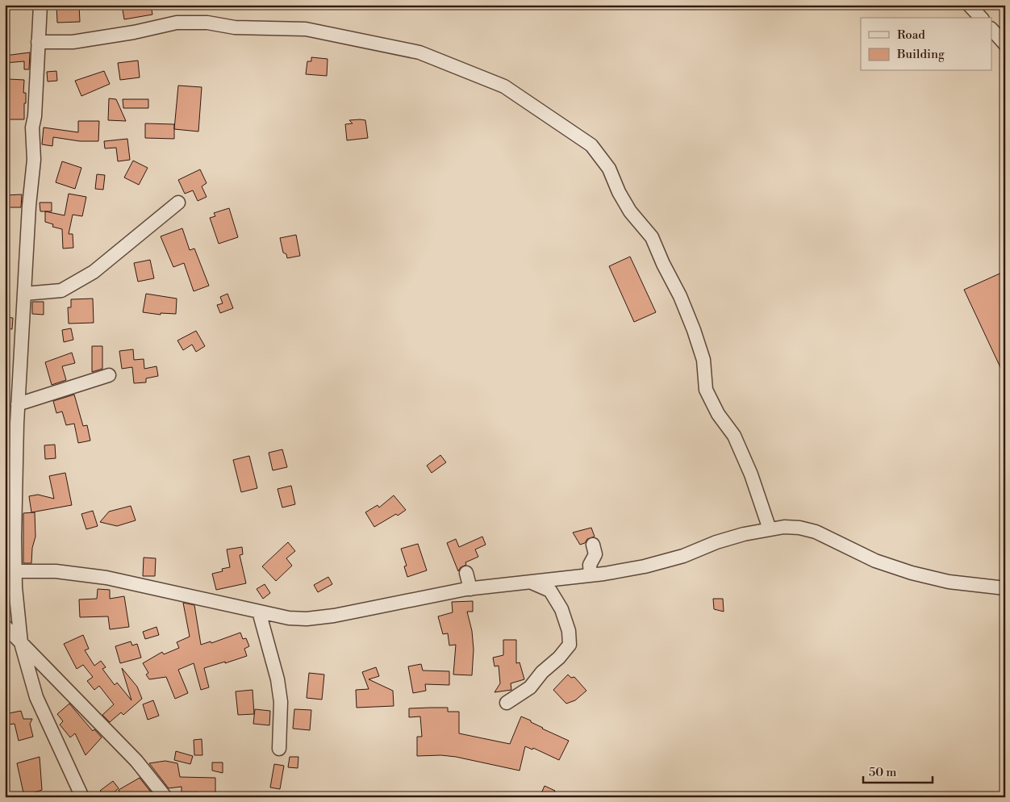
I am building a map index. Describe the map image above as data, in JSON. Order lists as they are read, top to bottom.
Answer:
{
  "legend": ["Road", "Building"],
  "scale_bar": "50 m"
}
